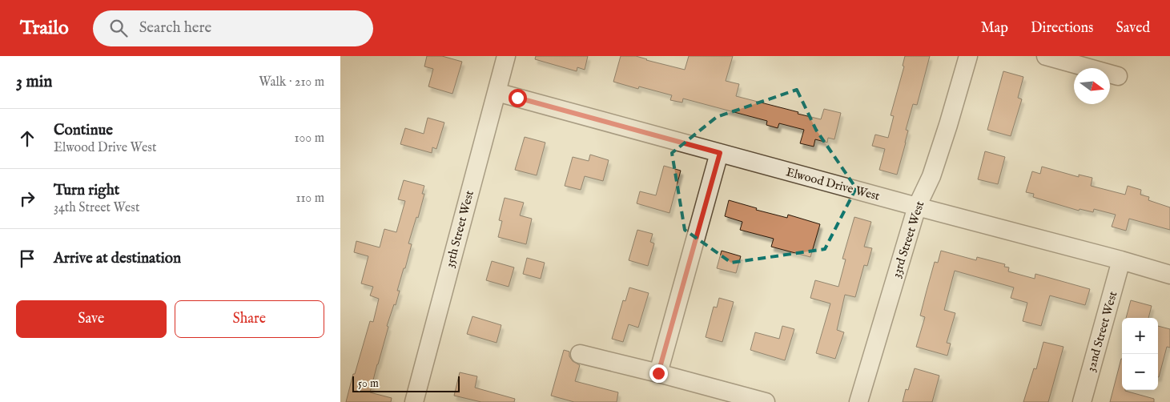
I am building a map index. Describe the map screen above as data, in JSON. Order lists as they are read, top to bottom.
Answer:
{
  "streets": {
    "street": [
      "Elwood Drive West",
      "35th Street West",
      "33rd Street West",
      "32nd Street West"
    ]
  },
  "crossings": [
    ["Elwood Drive West", "35th Street West"],
    ["Elwood Drive West", "33rd Street West"],
    ["Elwood Drive West", "32nd Street West"]
  ],
  "scale_bar": "50 m",
  "north": "right",
  "page": {
    "header": "Trailo",
    "search": "Search here",
    "nav": ["Map", "Directions", "Saved"],
    "heading": ["3 min", "Walk · 210 m"],
    "list": [
      ["Continue", "Elwood Drive West", "100 m"],
      ["Turn right", "34th Street West", "110 m"],
      "Arrive at destination"
    ],
    "buttons": ["Save", "Share"],
    "map_buttons": ["+", "−"],
    "scale": "50 m"
  }
}
